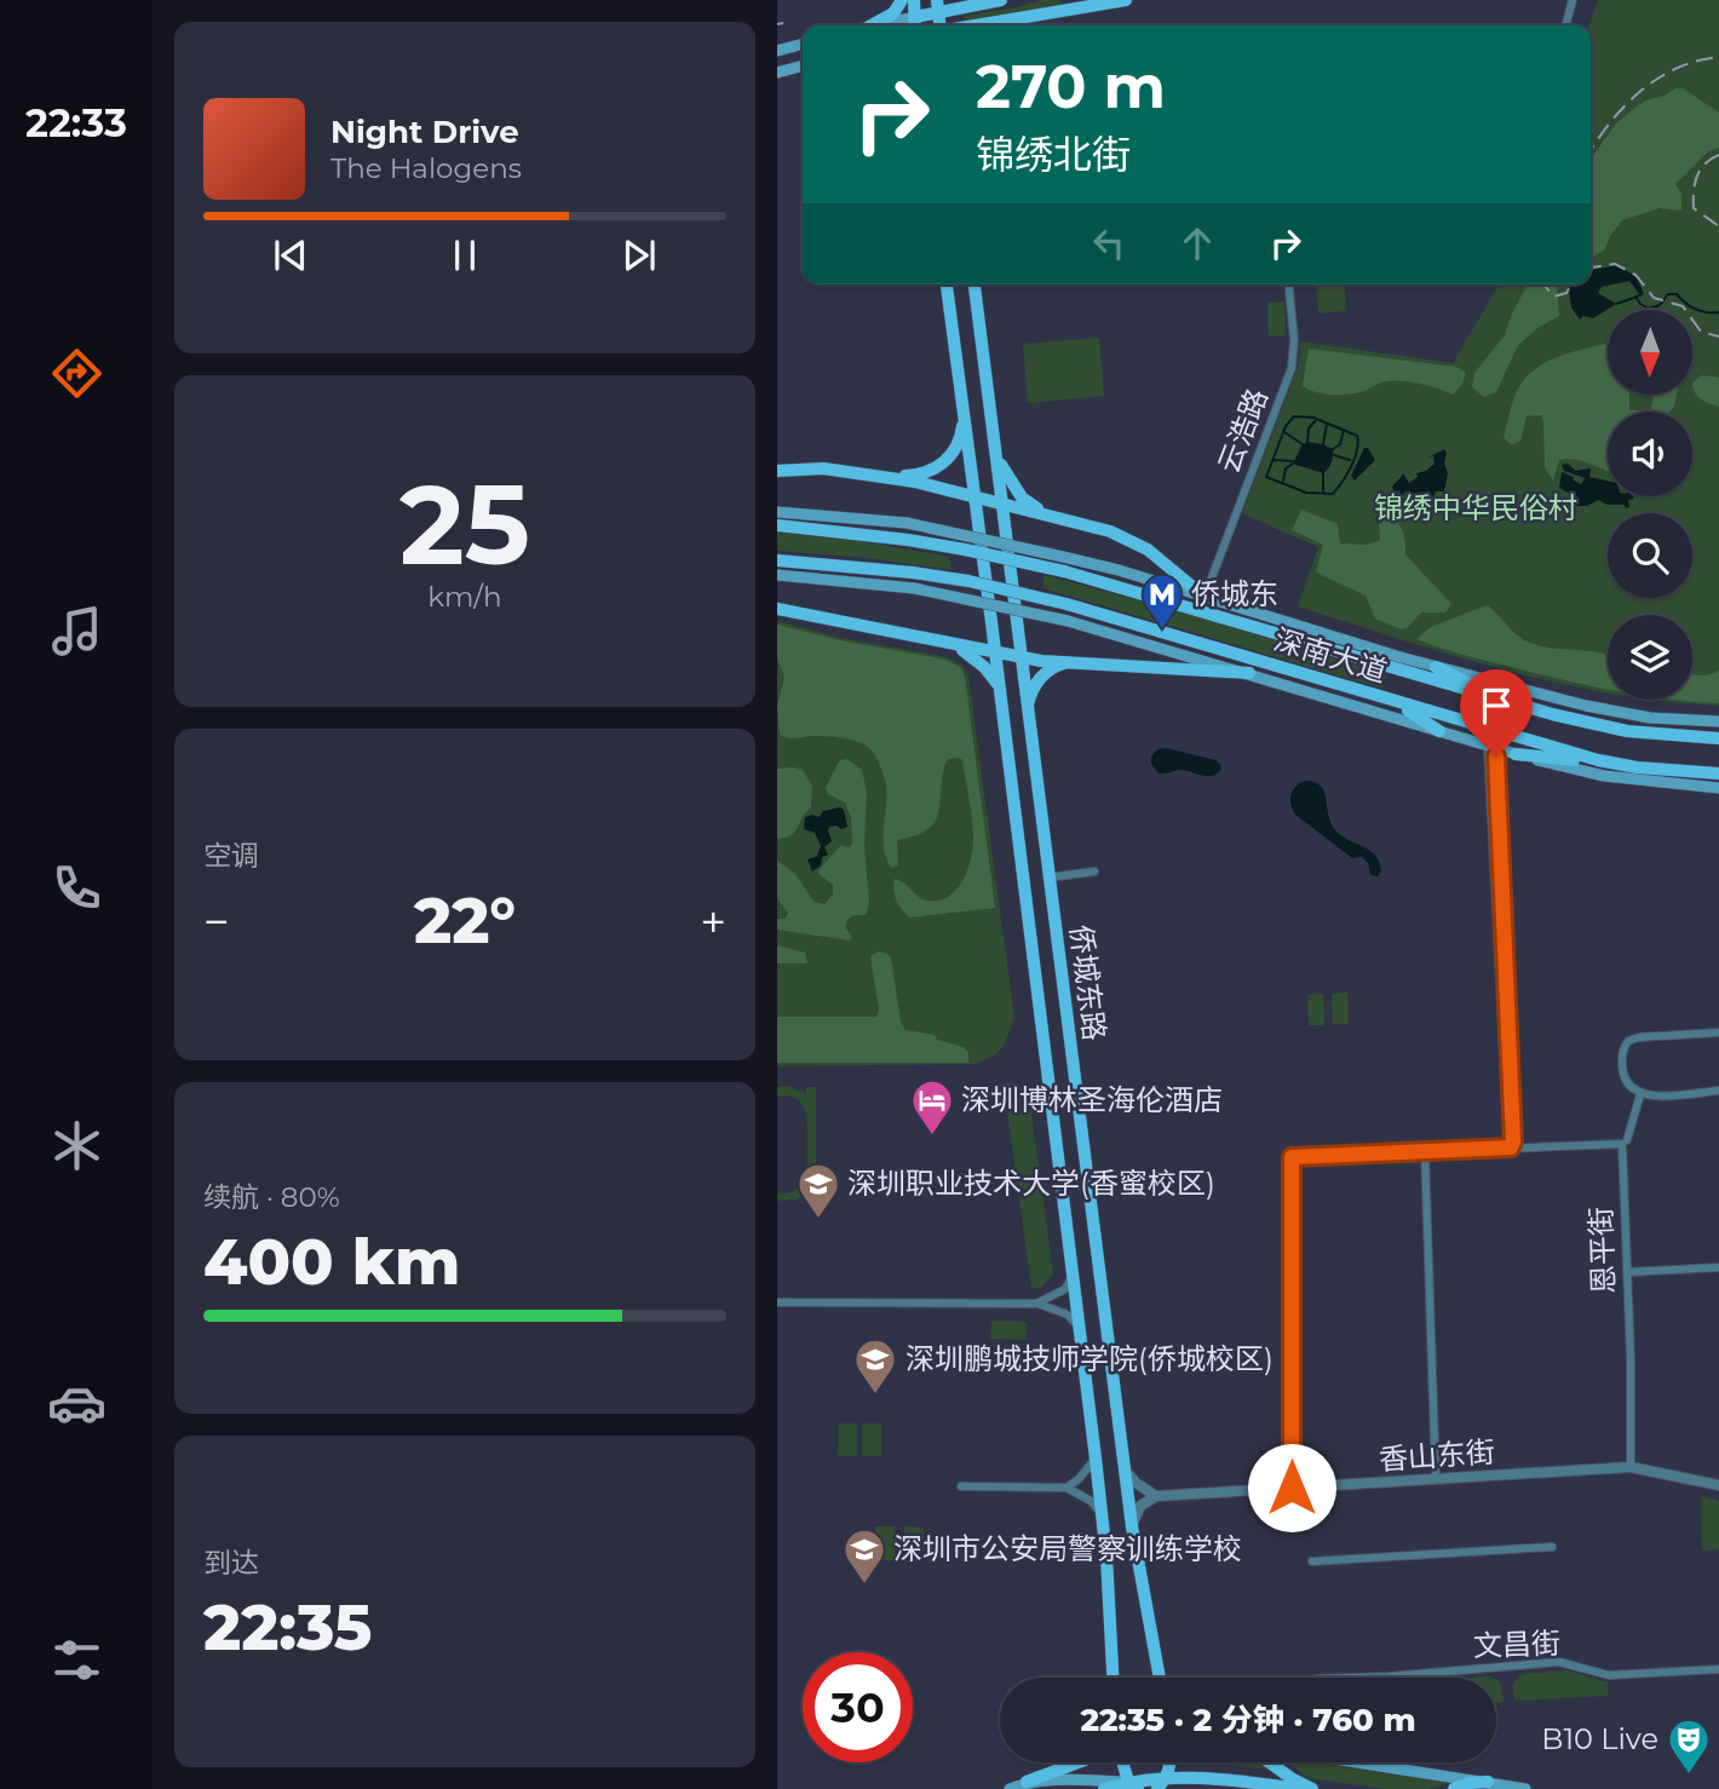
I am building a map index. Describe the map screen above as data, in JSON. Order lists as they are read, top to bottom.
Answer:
{
  "streets": {
    "main road": ["深南大道", "侨城东路"],
    "street": [
      "云浩路",
      "恩平街",
      "香山东街",
      "文昌街"
    ]
  },
  "crossings": [
    ["恩平街", "香山东街"]
  ],
  "parks": ["锦绣中华民俗村"],
  "places": {
    "metro station": ["侨城东"],
    "hotel": ["深圳博林圣海伦酒店"],
    "school or university": ["深圳职业技术大学(香蜜校区)", "深圳鹏城技师学院(侨城校区)", "深圳市公安局警察训练学校"],
    "theatre": ["B10 Live"]
  },
  "north": "bottom",
  "page": {
    "tabs": "22:33",
    "turn": ["270 m", "锦绣北街"],
    "song": ["Night Drive", "The Halogens"],
    "tile": [
      ["25", "km/h"],
      "空调",
      ["续航 · 80%", "400 km"],
      ["到达", "22:35"]
    ],
    "heat": ["−", "22°", "+"],
    "limit": "30",
    "trip": "22:35 · 2 分钟 · 760 m"
  }
}
